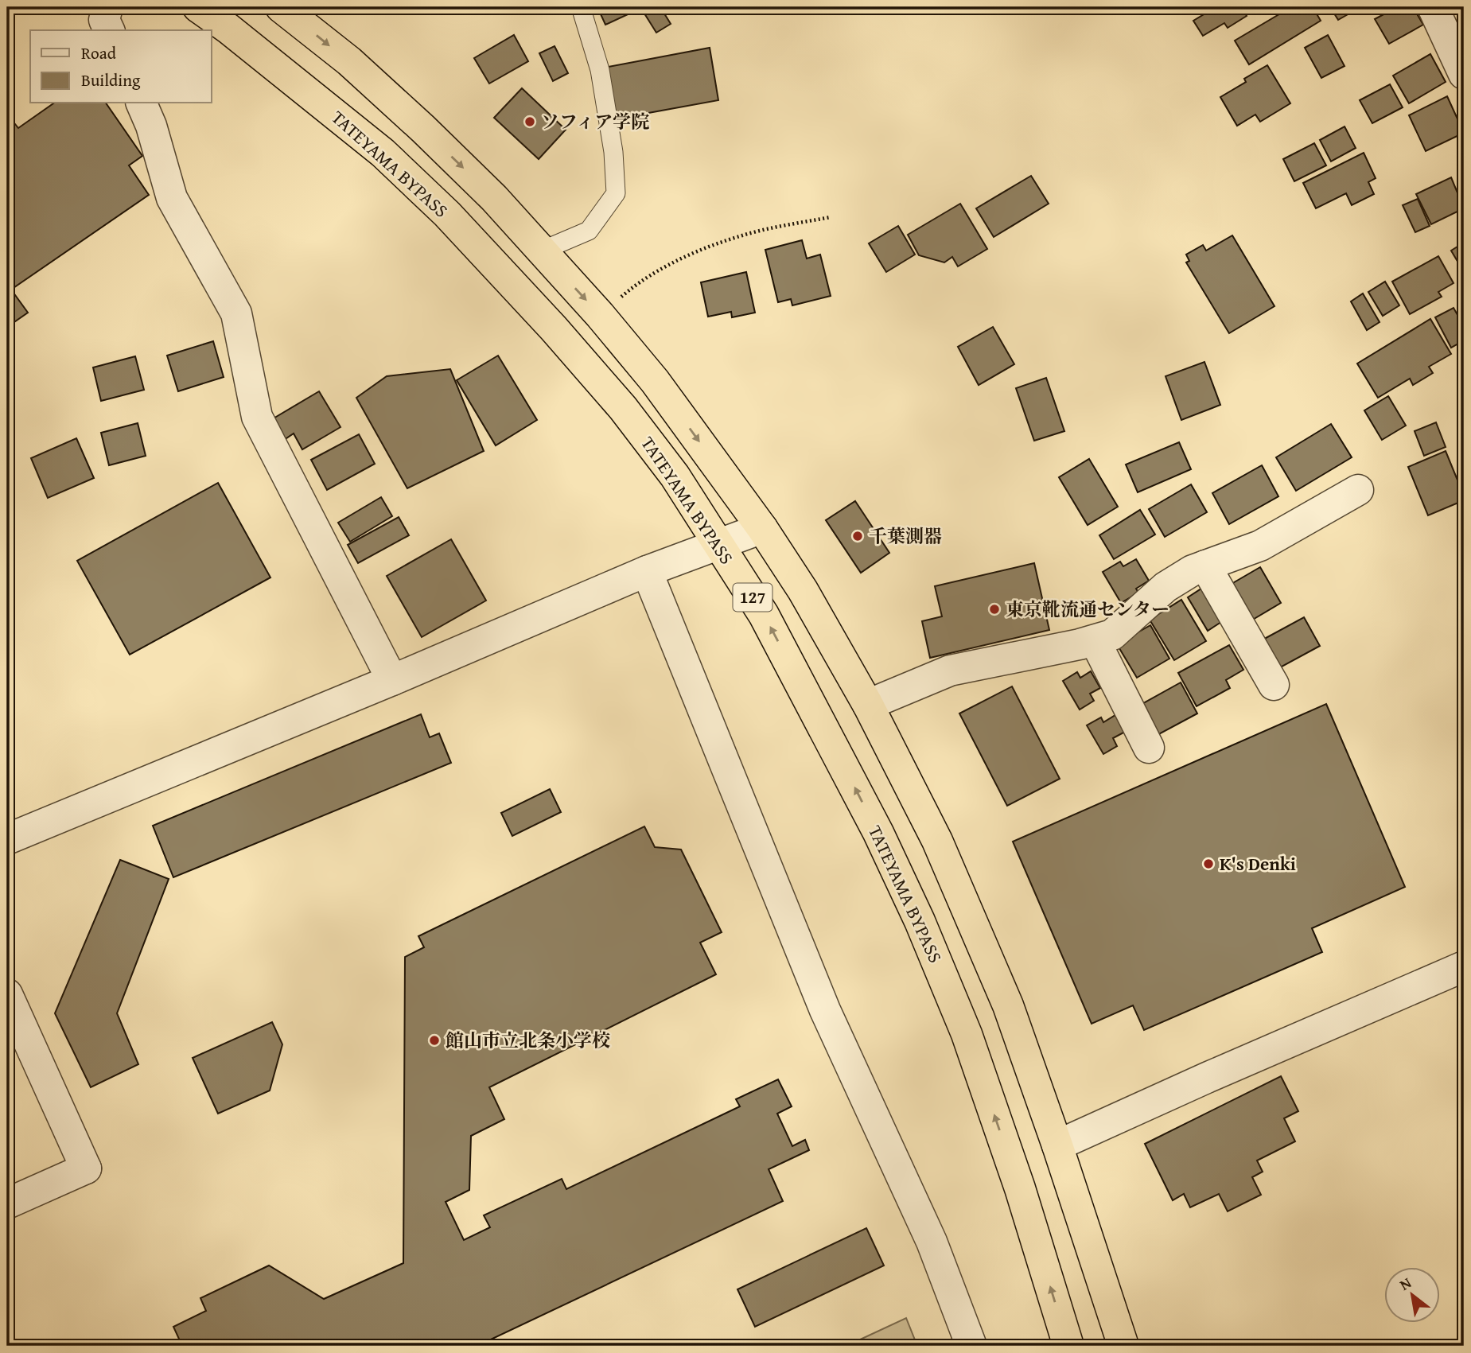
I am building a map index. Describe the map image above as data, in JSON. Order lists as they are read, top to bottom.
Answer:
{
  "streets": {
    "highway": ["TATEYAMA BYPASS", "127"]
  },
  "places": [
    "ソフィア学院",
    "千葉測器",
    "東京靴流通センター",
    "K's Denki",
    "館山市立北条小学校"
  ],
  "legend": ["Road", "Building"],
  "north": "top left"
}
